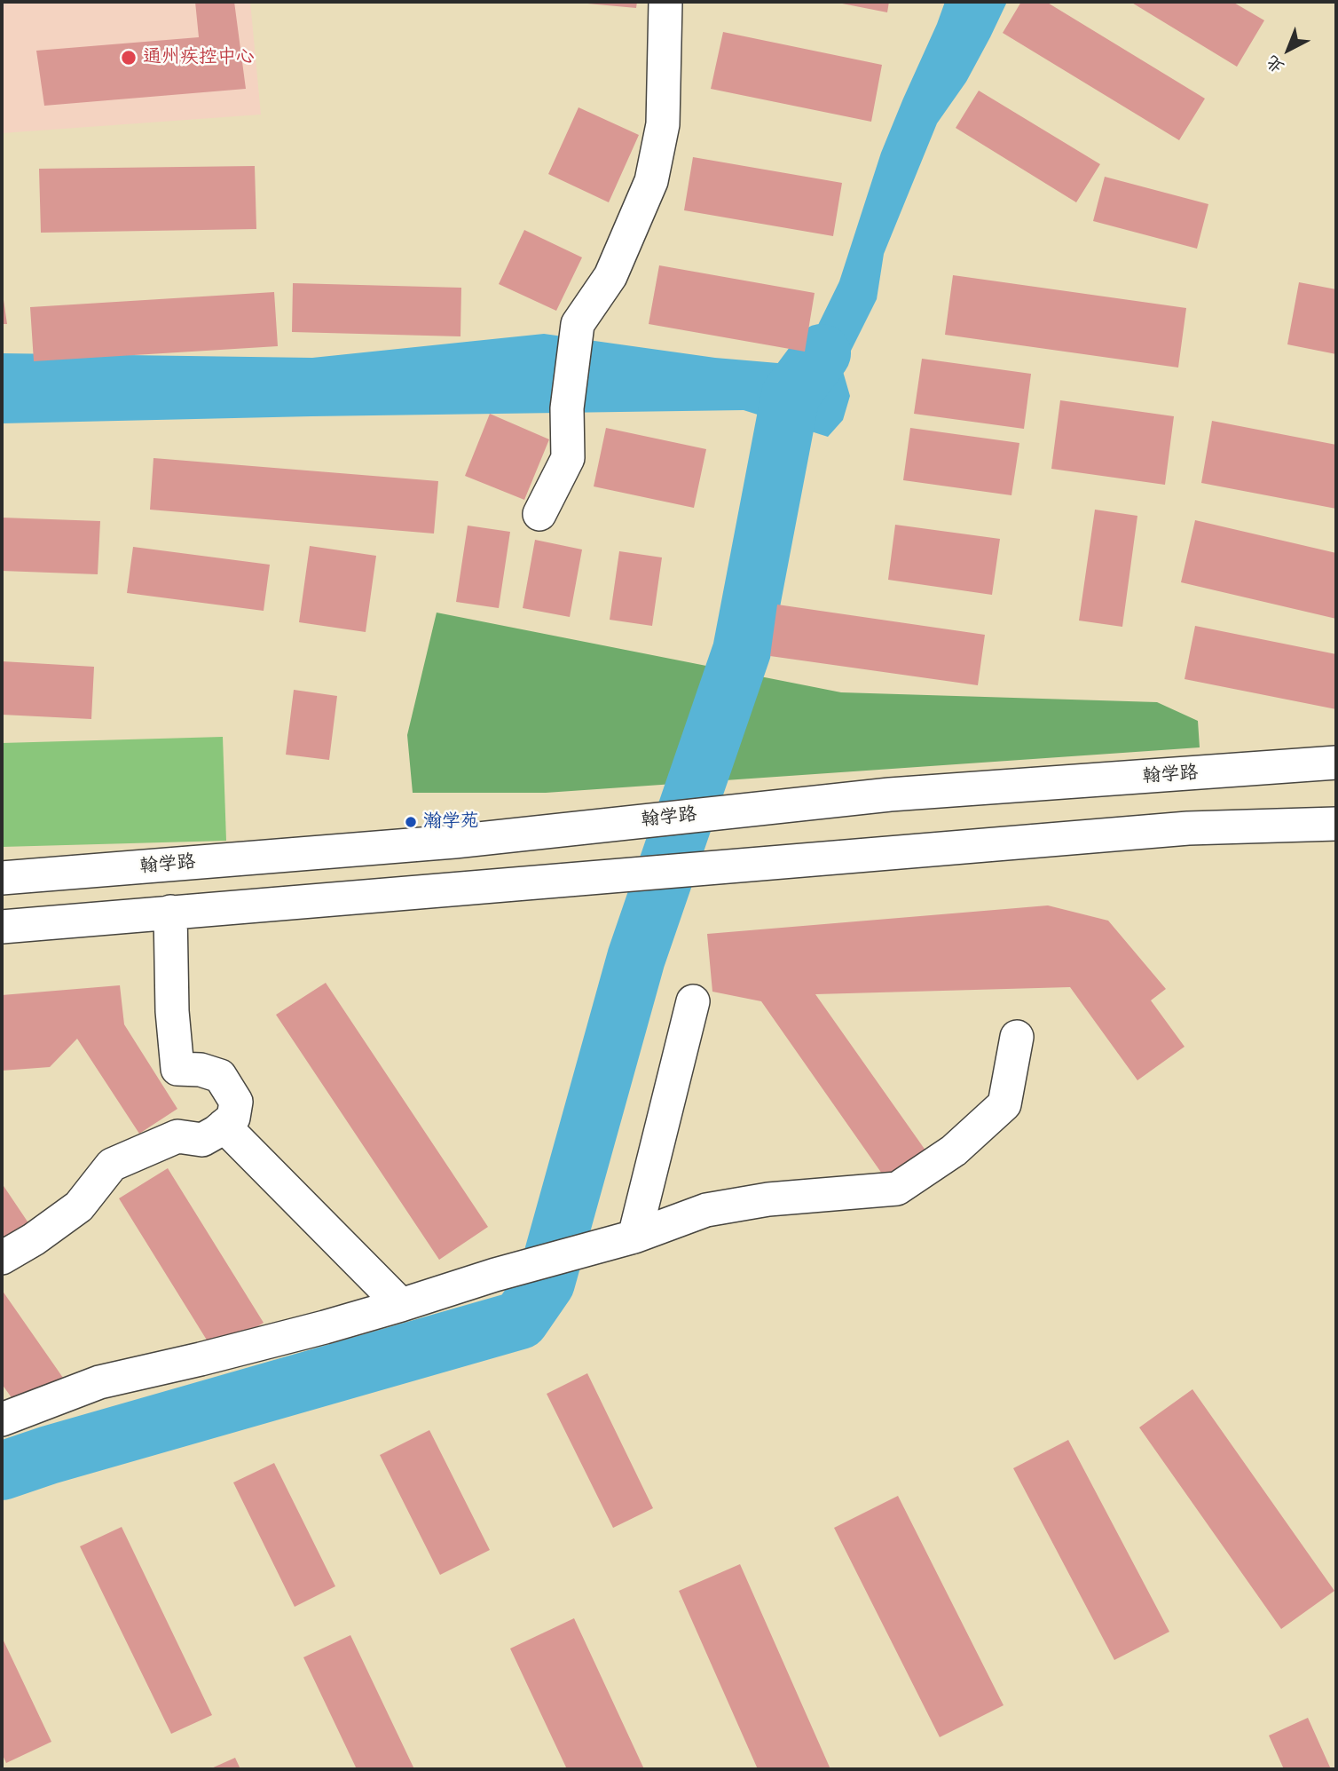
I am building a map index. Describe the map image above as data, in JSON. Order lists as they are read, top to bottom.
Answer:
{
  "streets": {
    "street": ["翰学路"]
  },
  "places": ["通州疾控中心", "瀚学苑"],
  "north": "bottom left"
}
